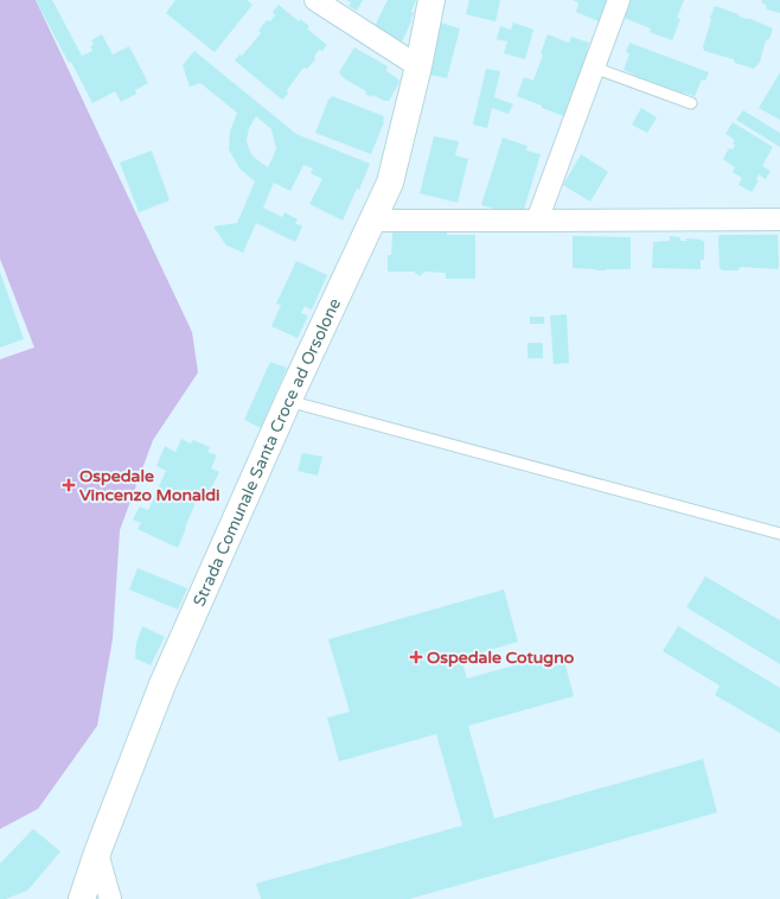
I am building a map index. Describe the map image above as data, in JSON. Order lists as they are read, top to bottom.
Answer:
{
  "streets": {
    "street": ["Strada Comunale Santa Croce ad Orsolone"]
  },
  "places": {
    "health": ["Ospedale Vincenzo Monaldi", "Ospedale Cotugno"]
  }
}
